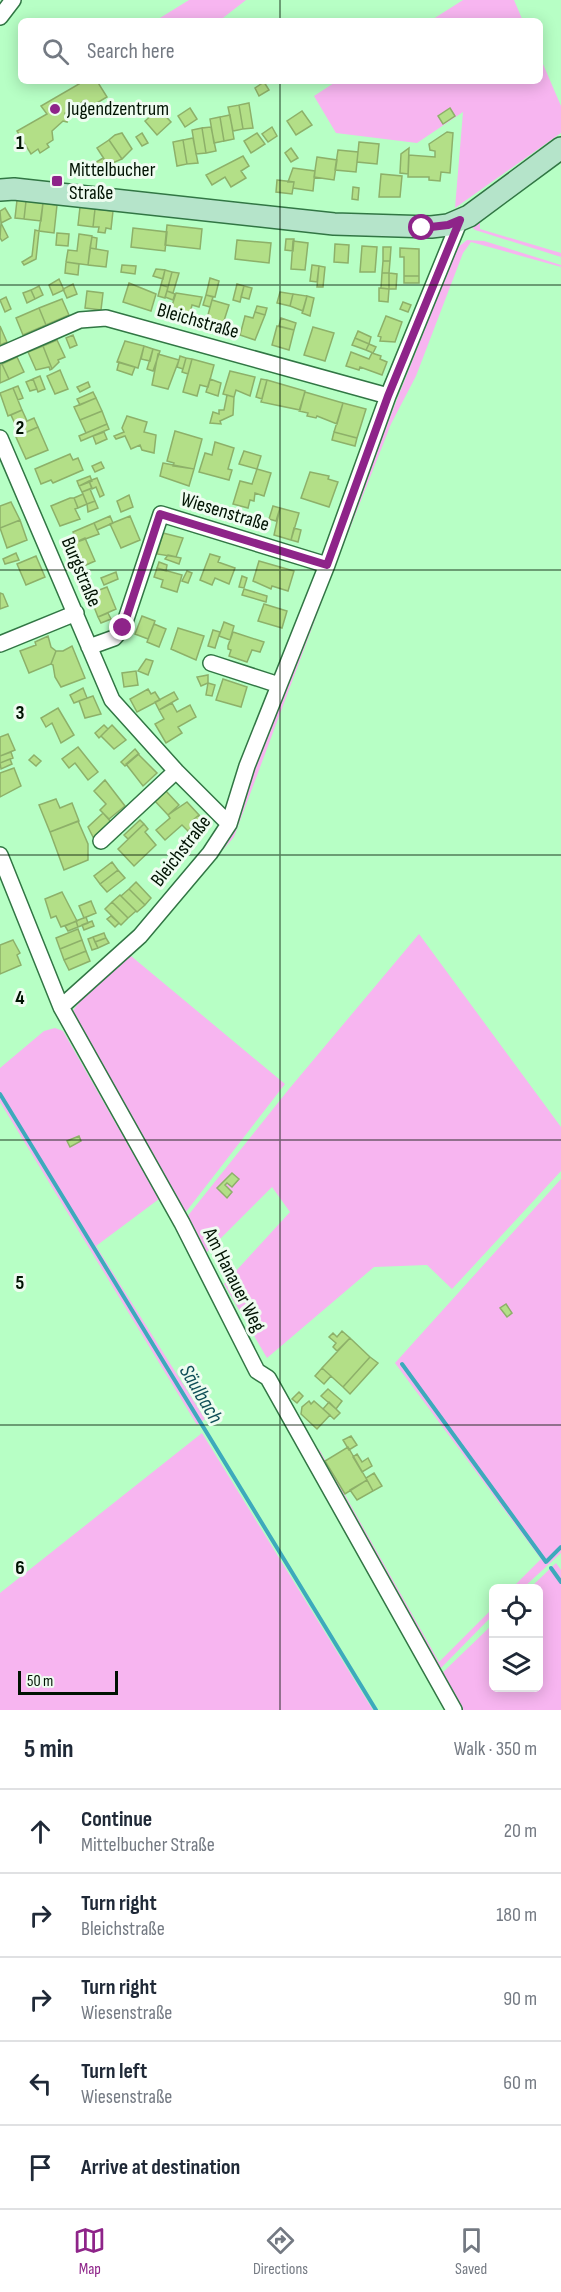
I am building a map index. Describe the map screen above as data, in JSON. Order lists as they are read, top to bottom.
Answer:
{
  "streets": {
    "street": [
      "Bleichstraße",
      "Wiesenstraße",
      "Burgstraße",
      "Am Hanauer Weg"
    ]
  },
  "crossings": [
    ["Bleichstraße", "Wiesenstraße"],
    ["Bleichstraße", "Burgstraße"],
    ["Bleichstraße", "Am Hanauer Weg"],
    ["Wiesenstraße", "Burgstraße"]
  ],
  "water": ["Säulbach"],
  "places": {
    "other": ["Jugendzentrum"],
    "transit": ["Mittelbucher Straße"]
  },
  "scale_bar": "50 m",
  "page": {
    "search": "Search here",
    "scale": "50 m",
    "heading": ["5 min", "Walk · 350 m"],
    "list": [
      ["Continue", "Mittelbucher Straße", "20 m"],
      ["Turn right", "Bleichstraße", "180 m"],
      ["Turn right", "Wiesenstraße", "90 m"],
      ["Turn left", "Wiesenstraße", "60 m"],
      "Arrive at destination"
    ],
    "nav": ["Map", "Directions", "Saved"]
  },
  "grid": {
    "rows": [
      "1",
      "2",
      "3",
      "4",
      "5",
      "6"
    ]
  }
}
